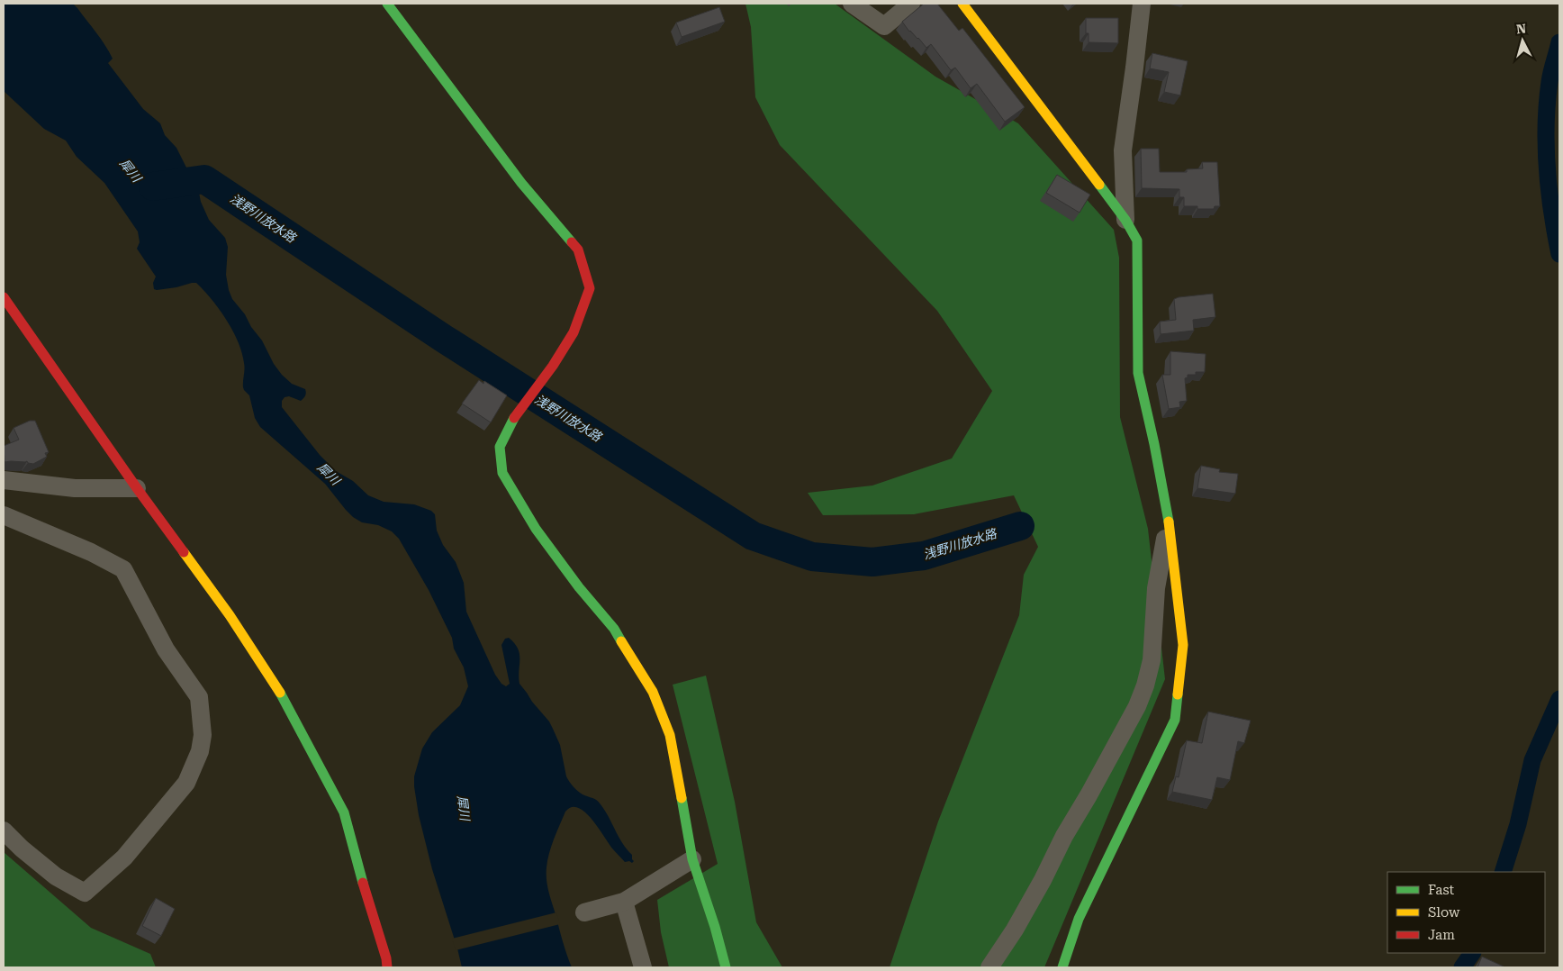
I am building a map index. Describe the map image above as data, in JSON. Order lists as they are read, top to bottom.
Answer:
{
  "water": ["犀川", "浅野川放水路"],
  "legend": ["Fast", "Slow", "Jam"],
  "north": "top"
}
